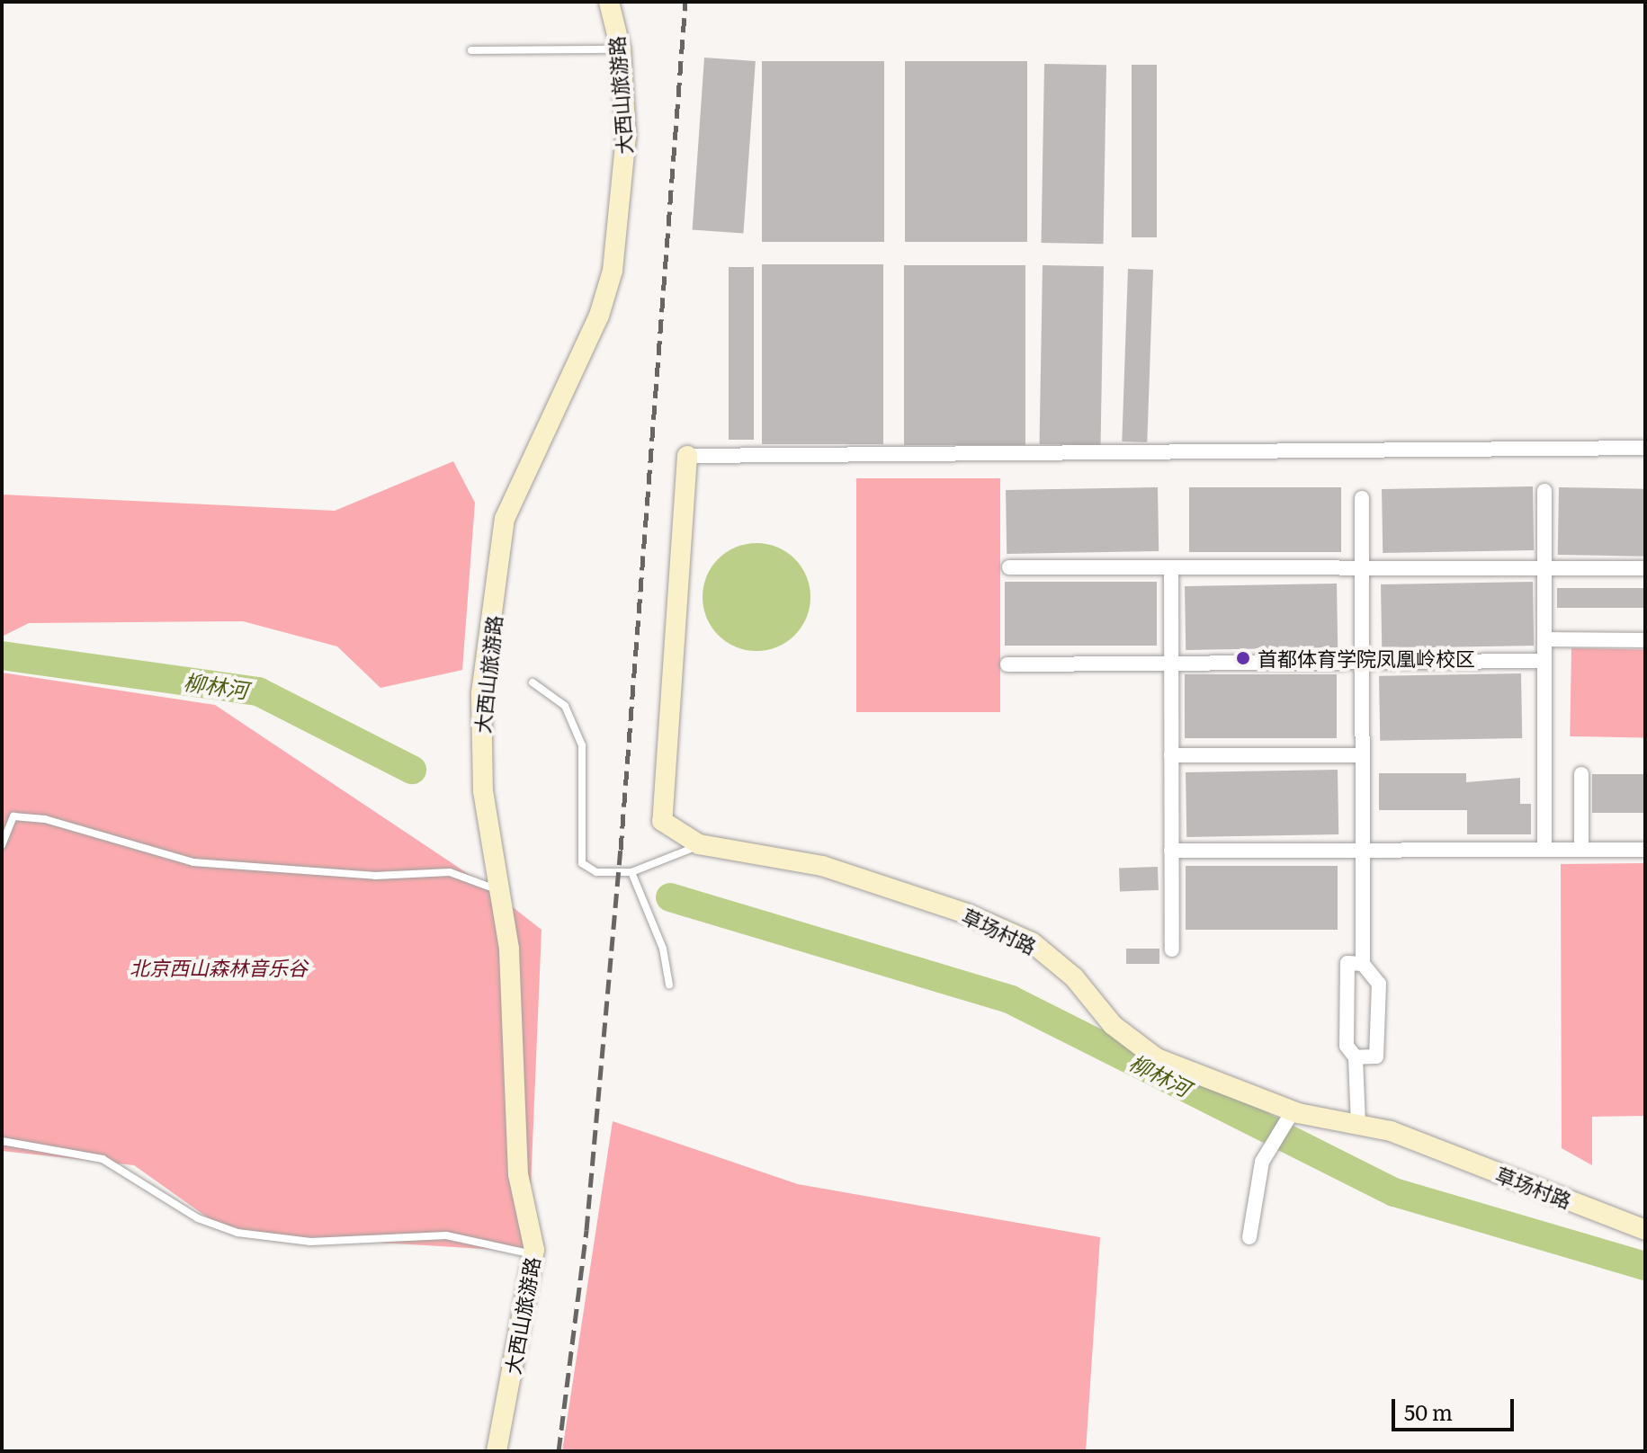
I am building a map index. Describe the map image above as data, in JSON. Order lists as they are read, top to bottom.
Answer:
{
  "streets": {
    "street": ["大西山旅游路", "草场村路"]
  },
  "water": ["柳林河"],
  "parks": ["北京西山森林音乐谷"],
  "places": ["首都体育学院凤凰岭校区"],
  "scale_bar": "50 m"
}
